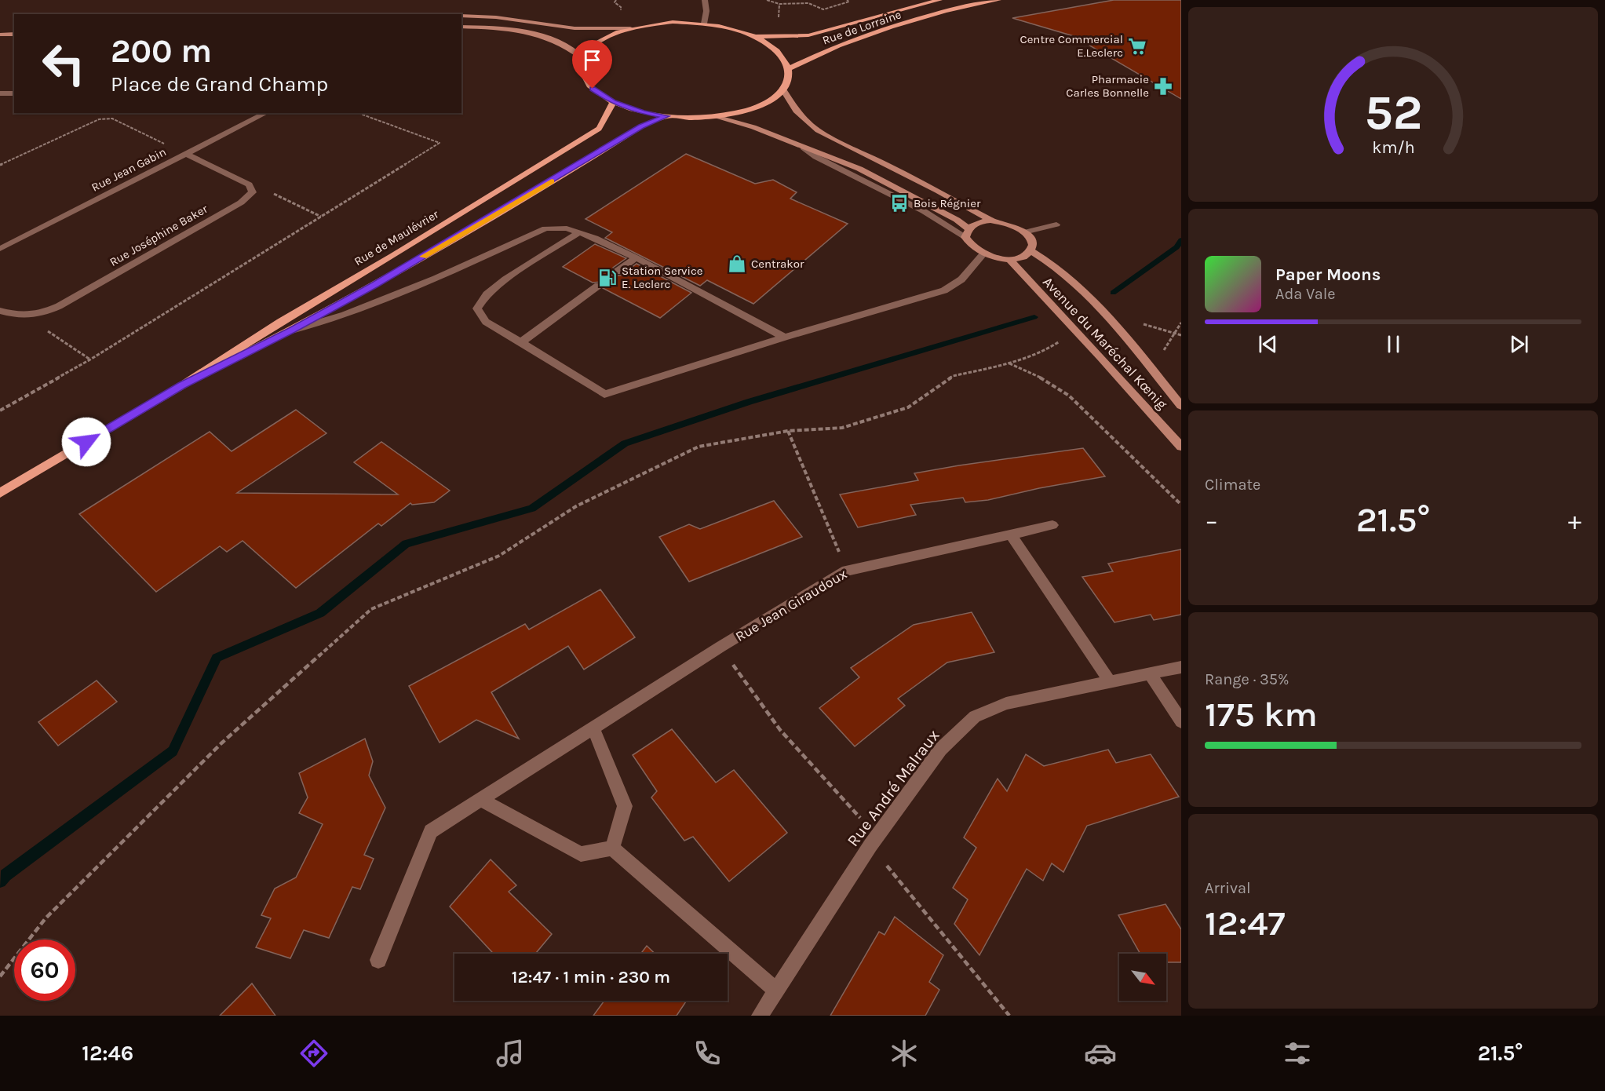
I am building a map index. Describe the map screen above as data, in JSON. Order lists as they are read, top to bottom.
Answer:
{
  "streets": {
    "main road": ["Rue de Lorraine", "Rue de Maulévrier"],
    "street": [
      "Rue Jean Gabin",
      "Rue Joséphine Baker",
      "Avenue du Maréchal Kœnig",
      "Rue Jean Giraudoux",
      "Rue André Malraux"
    ]
  },
  "places": {
    "supermarket": ["Centre Commercial E.Leclerc"],
    "pharmacy": ["Pharmacie Carles Bonnelle"],
    "bus stop": ["Bois Régnier"],
    "shop": ["Centrakor"],
    "fuel station": ["Station Service E. Leclerc"]
  },
  "north": "bottom right",
  "page": {
    "turn": ["200 m", "Place de Grand Champ"],
    "song": ["Paper Moons", "Ada Vale"],
    "tile": [
      "Climate",
      ["Range · 35%", "175 km"],
      ["Arrival", "12:47"]
    ],
    "heat": ["−", "21.5°", "+"],
    "limit": "60",
    "trip": "12:47 · 1 min · 230 m",
    "tabs": ["12:46", "21.5°"],
    "gauge": ["52", "km/h"]
  }
}
